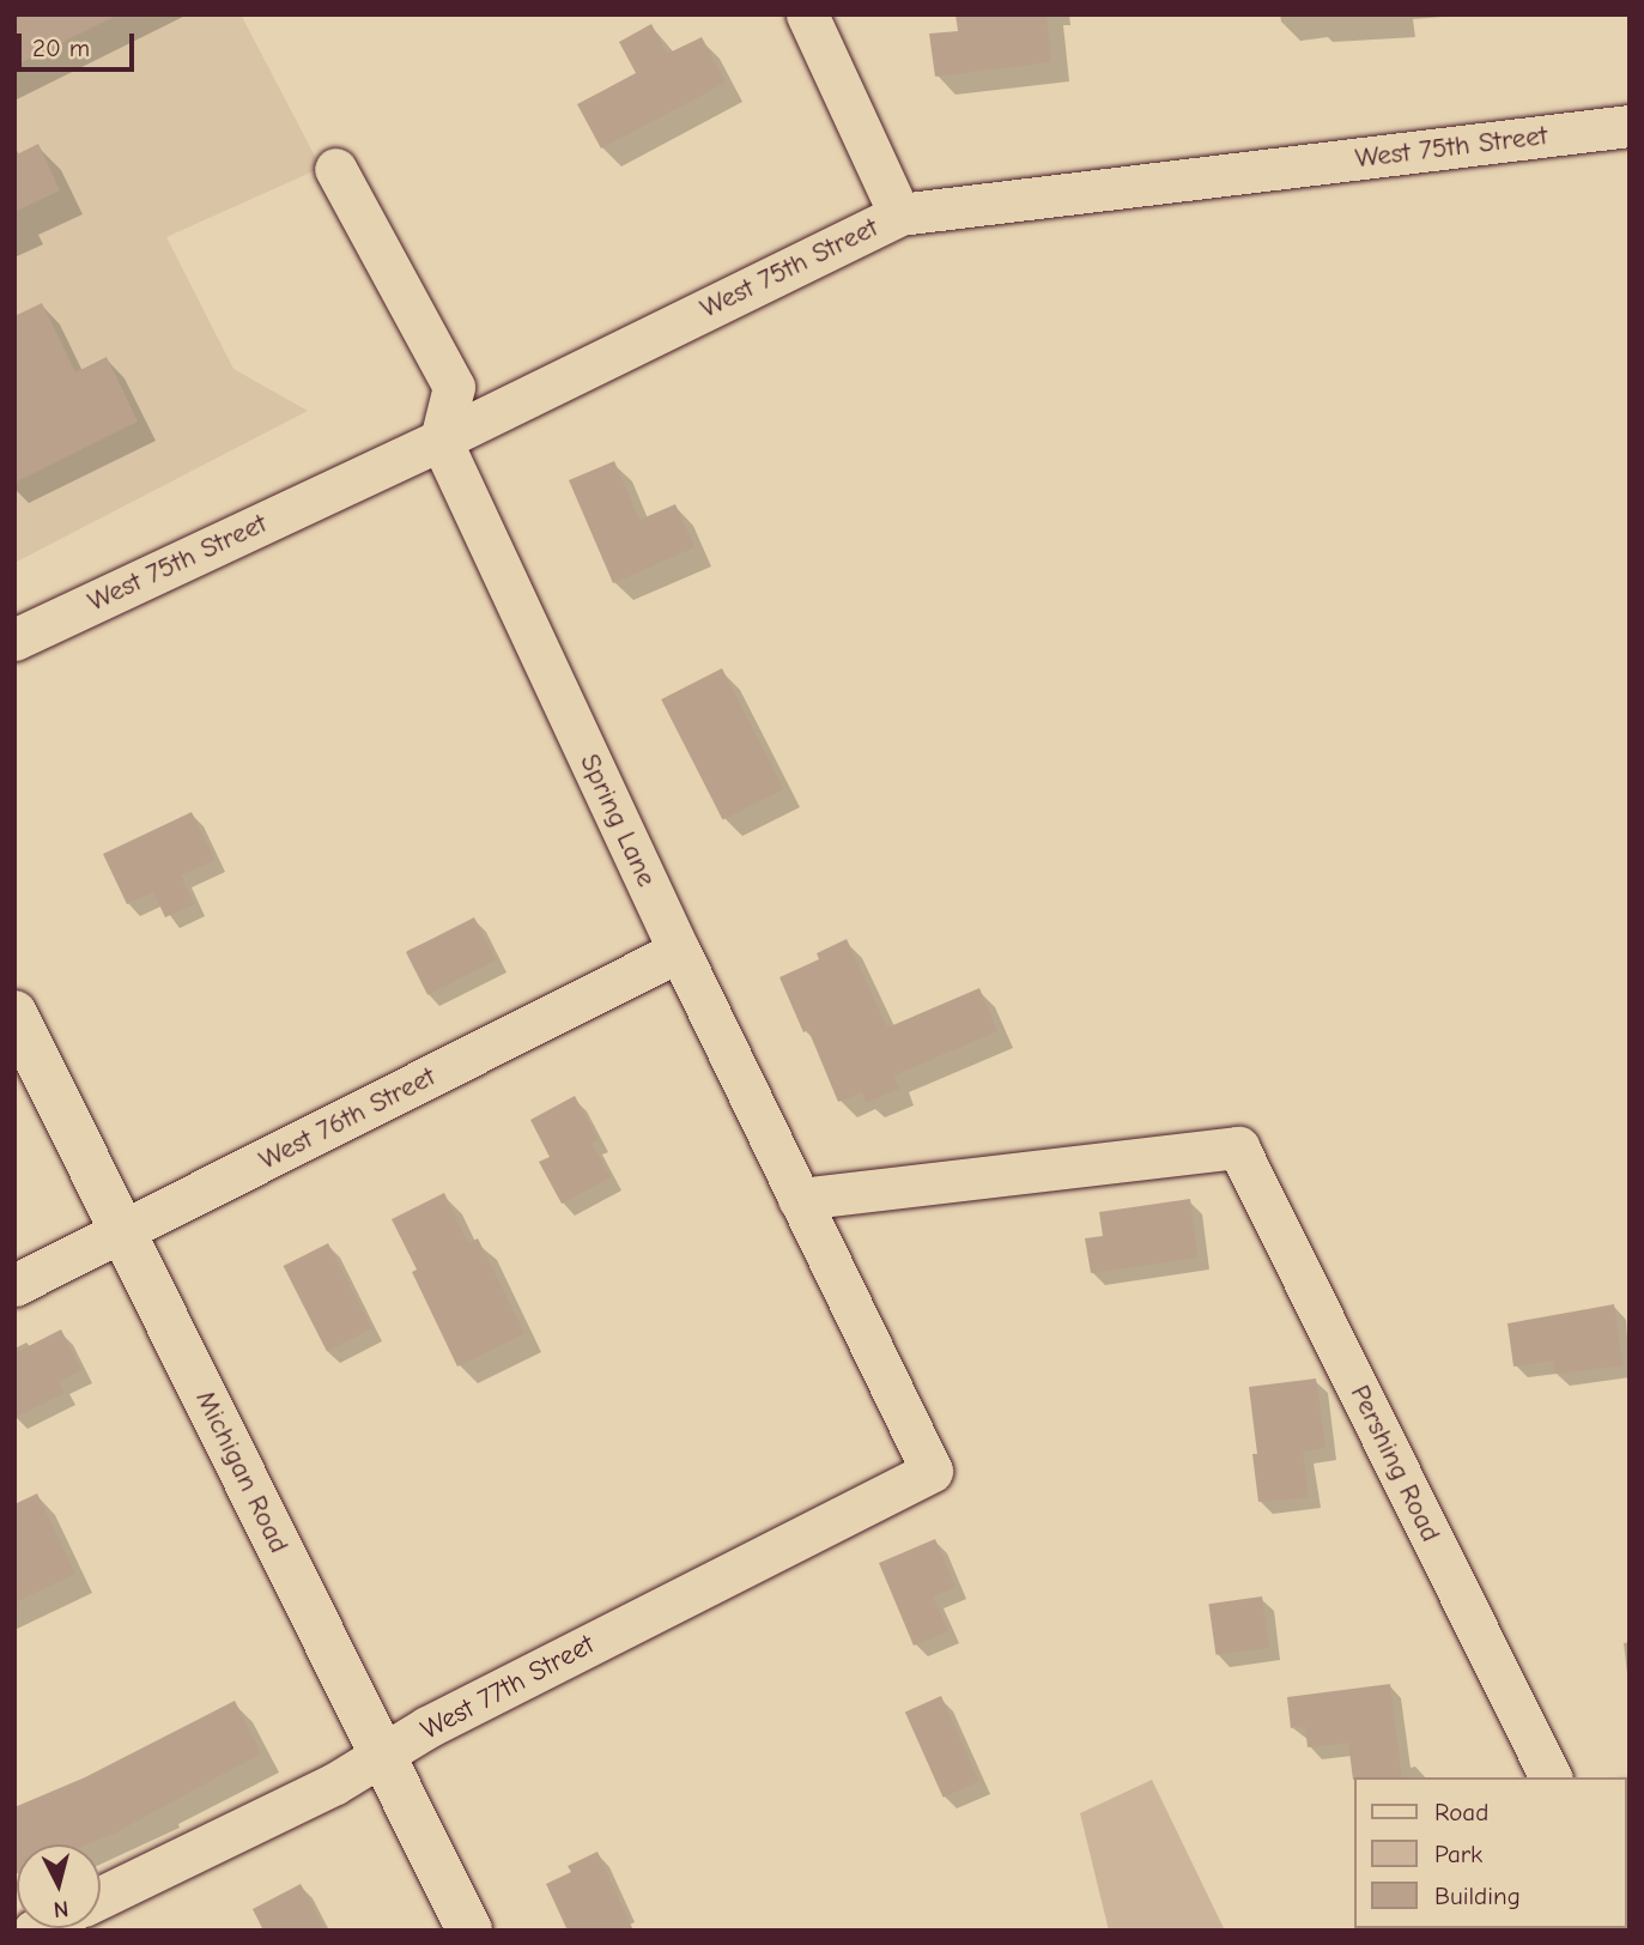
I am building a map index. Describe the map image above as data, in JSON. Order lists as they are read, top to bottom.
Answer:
{
  "streets": {
    "main road": ["Michigan Road"],
    "street": [
      "West 75th Street",
      "Spring Lane",
      "West 76th Street",
      "Pershing Road",
      "West 77th Street"
    ]
  },
  "crossings": [
    ["West 75th Street", "Spring Lane"],
    ["Spring Lane", "West 76th Street"],
    ["Spring Lane", "Pershing Road"],
    ["Spring Lane", "West 77th Street"],
    ["West 76th Street", "Michigan Road"],
    ["Michigan Road", "West 77th Street"]
  ],
  "legend": ["Road", "Park", "Building"],
  "scale_bar": "20 m",
  "north": "bottom"
}
